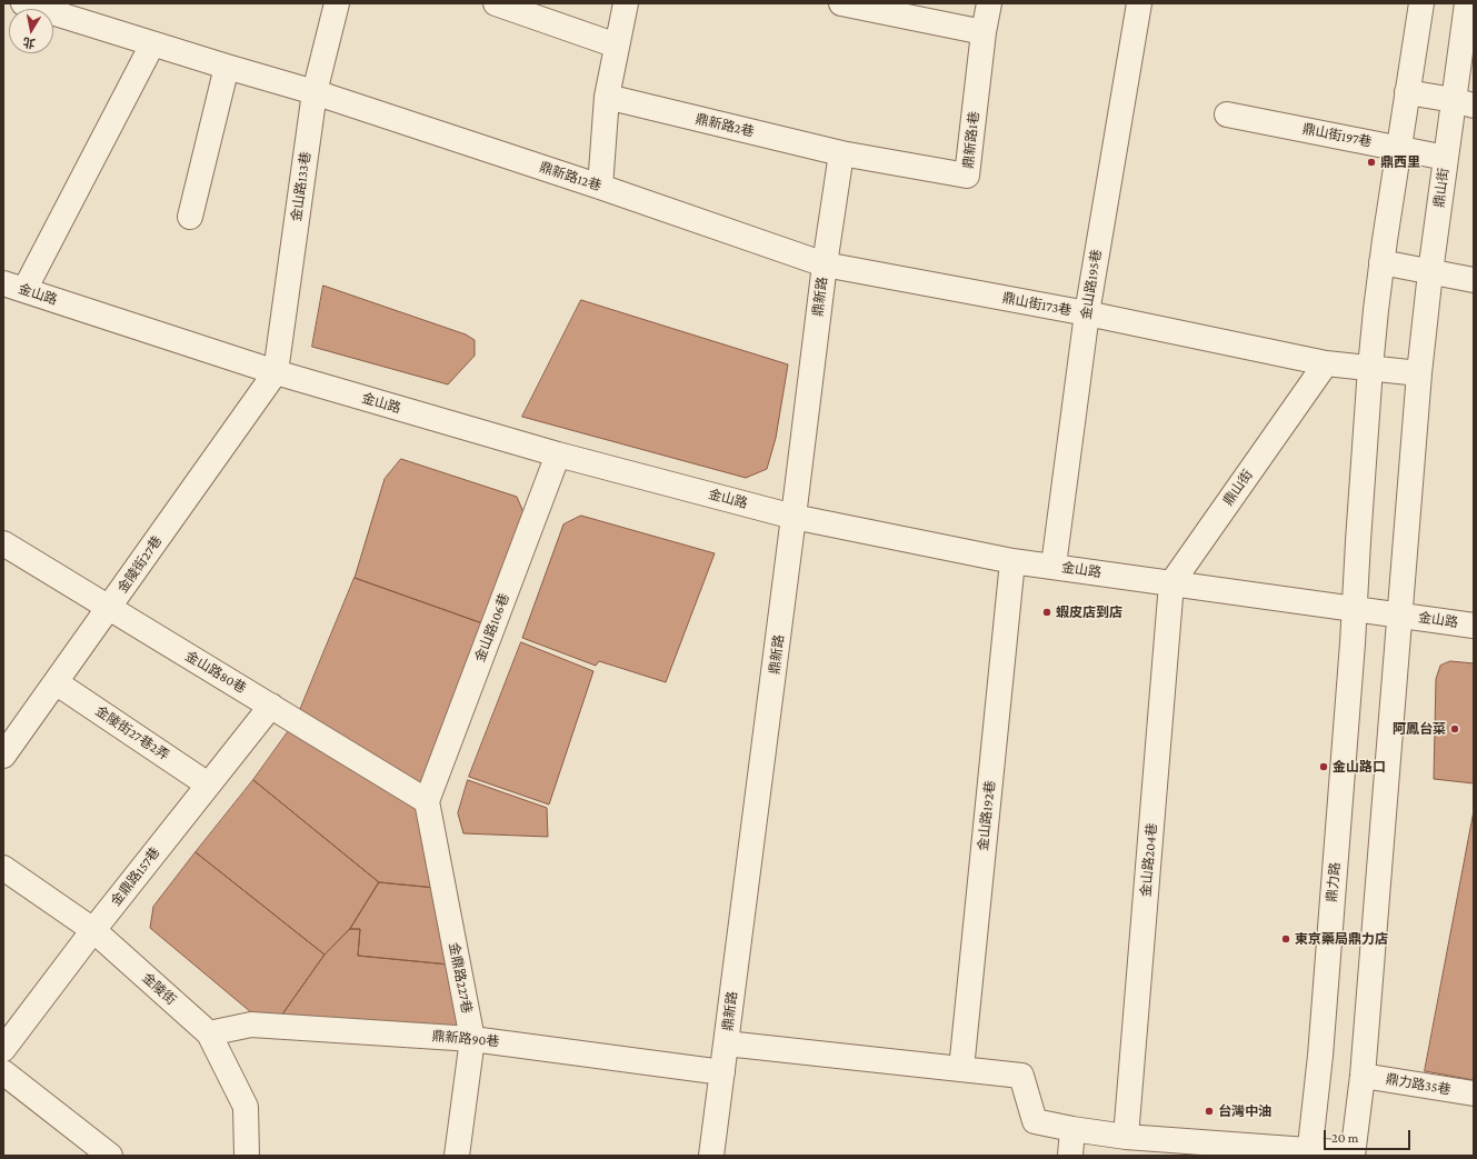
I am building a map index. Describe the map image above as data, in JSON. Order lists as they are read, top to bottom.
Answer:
{
  "streets": {
    "street": [
      "鼎新路2巷",
      "鼎山街197巷",
      "鼎新路1巷",
      "鼎新路12巷",
      "金山路133巷",
      "鼎山街",
      "金山路195巷",
      "金山路",
      "鼎新路",
      "鼎山街173巷",
      "金陵街27巷",
      "金山路106巷",
      "金山路80巷",
      "金陵街27巷2弄",
      "金山路192巷",
      "金山路204巷",
      "金鼎路157巷",
      "鼎力路",
      "金鼎路227巷",
      "金陵街",
      "鼎新路90巷",
      "鼎力路35巷"
    ]
  },
  "crossings": [
    ["鼎新路2巷", "鼎新路1巷"],
    ["鼎新路2巷", "鼎新路"],
    ["鼎山街197巷", "鼎山街"],
    ["鼎新路1巷", "鼎新路"],
    ["鼎新路12巷", "金山路133巷"],
    ["鼎新路12巷", "鼎新路"],
    ["鼎新路12巷", "鼎山街173巷"],
    ["金山路133巷", "金山路"],
    ["金山路133巷", "金陵街27巷"],
    ["鼎山街", "金山路"],
    ["鼎山街", "鼎山街173巷"],
    ["鼎山街", "金山路204巷"],
    ["金山路195巷", "金山路"],
    ["金山路195巷", "鼎山街173巷"],
    ["金山路", "鼎新路"],
    ["金山路", "金陵街27巷"],
    ["金山路", "金山路106巷"],
    ["金山路", "金山路192巷"],
    ["金山路", "金山路204巷"],
    ["金山路", "鼎力路"],
    ["鼎新路", "鼎山街173巷"],
    ["鼎新路", "鼎新路90巷"],
    ["金陵街27巷", "金山路80巷"],
    ["金陵街27巷", "金陵街27巷2弄"],
    ["金山路106巷", "金山路80巷"],
    ["金山路106巷", "金鼎路227巷"],
    ["金山路80巷", "金鼎路157巷"],
    ["金山路80巷", "金鼎路227巷"],
    ["金陵街27巷2弄", "金鼎路157巷"],
    ["金鼎路157巷", "金陵街"],
    ["金鼎路227巷", "鼎新路90巷"],
    ["金陵街", "鼎新路90巷"]
  ],
  "places": [
    "鼎西里",
    "蝦皮店到店",
    "阿鳳台菜",
    "金山路口",
    "東京藥局鼎力店",
    "台灣中油"
  ],
  "scale_bar": "20 m",
  "north": "bottom"
}
